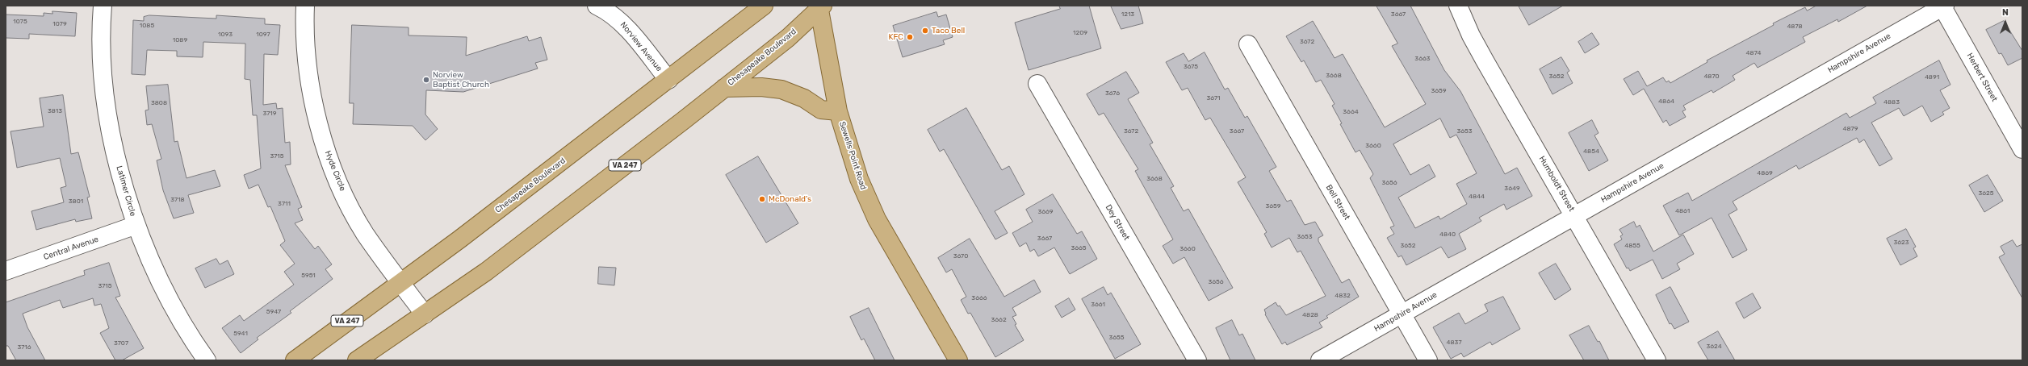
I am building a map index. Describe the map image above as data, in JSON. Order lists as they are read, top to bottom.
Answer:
{
  "streets": {
    "main road": ["Chesapeake Boulevard", "Sewells Point Road", "VA 247"],
    "street": [
      "Norview Avenue",
      "Hampshire Avenue",
      "Herbert Street",
      "Hyde Circle",
      "Humboldt Street",
      "Latimer Circle",
      "Bell Street",
      "Dey Street",
      "Central Avenue"
    ]
  },
  "crossings": [
    ["Norview Avenue", "Chesapeake Boulevard"],
    ["Hampshire Avenue", "Herbert Street"],
    ["Hampshire Avenue", "Humboldt Street"],
    ["Hampshire Avenue", "Bell Street"],
    ["Chesapeake Boulevard", "Sewells Point Road"],
    ["Chesapeake Boulevard", "Hyde Circle"],
    ["Latimer Circle", "Central Avenue"]
  ],
  "places": [
    "Taco Bell",
    "KFC",
    "Norview Baptist Church",
    "McDonald's"
  ],
  "house_numbers": [
    "1213",
    "3667",
    "1075",
    "1079",
    "1085",
    "4878",
    "1209",
    "1093",
    "1097",
    "1089",
    "3672",
    "4874",
    "3663",
    "3675",
    "3668",
    "3652",
    "4870",
    "4891",
    "3659",
    "3676",
    "3671",
    "4864",
    "4883",
    "3808",
    "3813",
    "3664",
    "3719",
    "4879",
    "3672",
    "3667",
    "3653",
    "3660",
    "4854",
    "3715",
    "4869",
    "3668",
    "3656",
    "3649",
    "3625",
    "4844",
    "3718",
    "3801",
    "3711",
    "3659",
    "4861",
    "3669",
    "4840",
    "3653",
    "3667",
    "3623",
    "3652",
    "4855",
    "3665",
    "3660",
    "3670",
    "5951",
    "3656",
    "3715",
    "4832",
    "3666",
    "3661",
    "5947",
    "4828",
    "3662",
    "5941",
    "3655",
    "4837",
    "3707",
    "3624",
    "3716"
  ],
  "north": "top"
}
